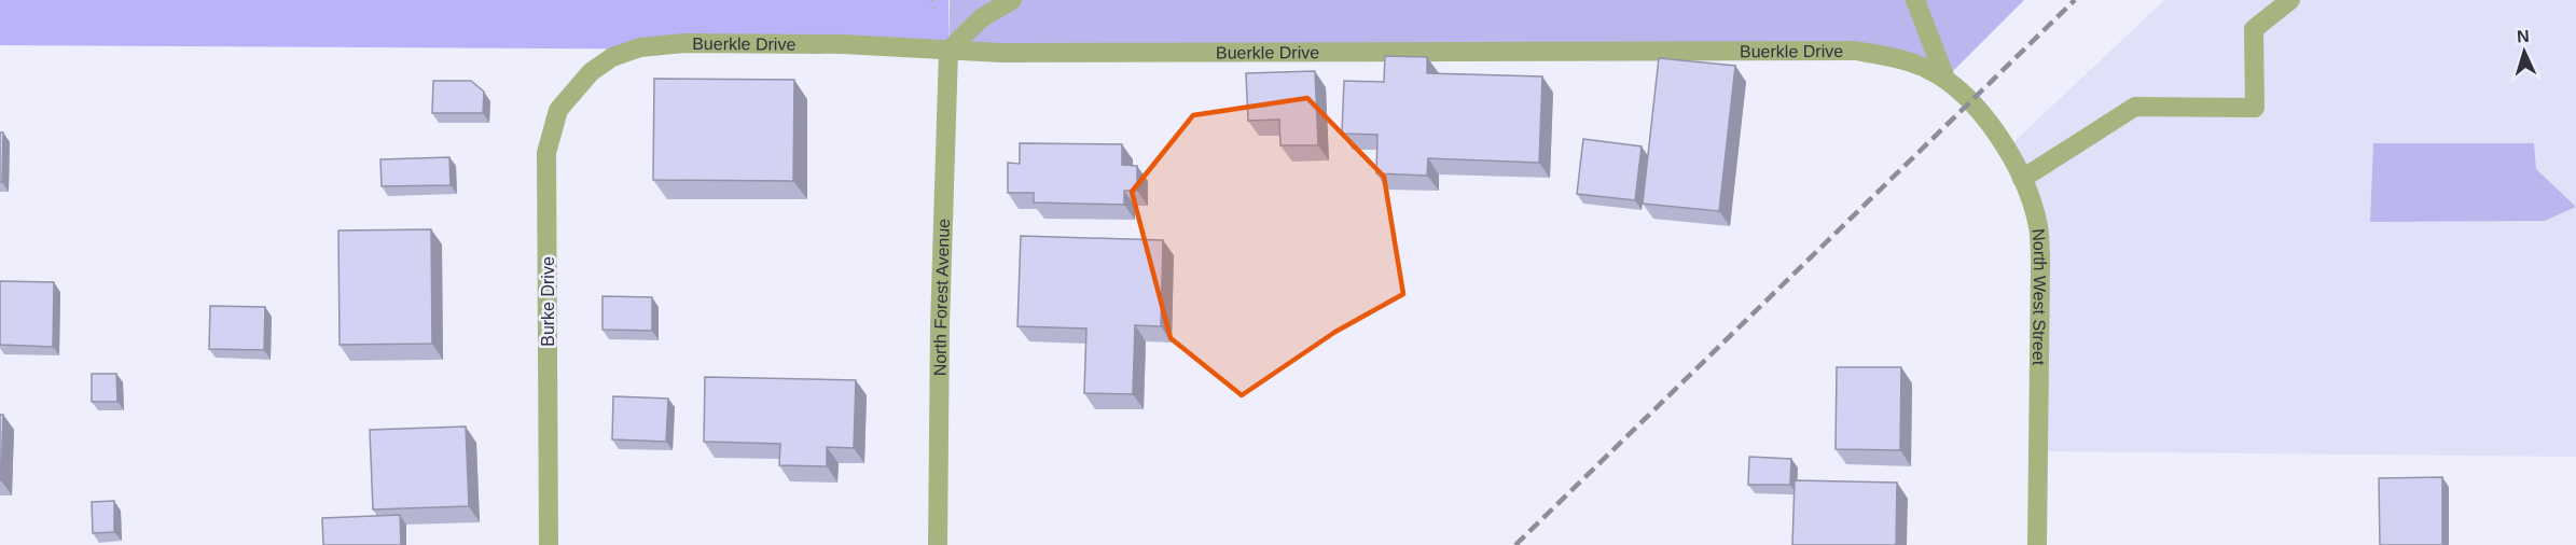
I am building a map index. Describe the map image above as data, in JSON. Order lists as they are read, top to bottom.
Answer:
{
  "streets": {
    "street": [
      "Buerkle Drive",
      "North Forest Avenue",
      "North West Street",
      "Burke Drive"
    ]
  },
  "crossings": [
    ["Buerkle Drive", "North Forest Avenue"],
    ["Buerkle Drive", "North West Street"],
    ["Buerkle Drive", "Burke Drive"]
  ],
  "north": "top"
}
